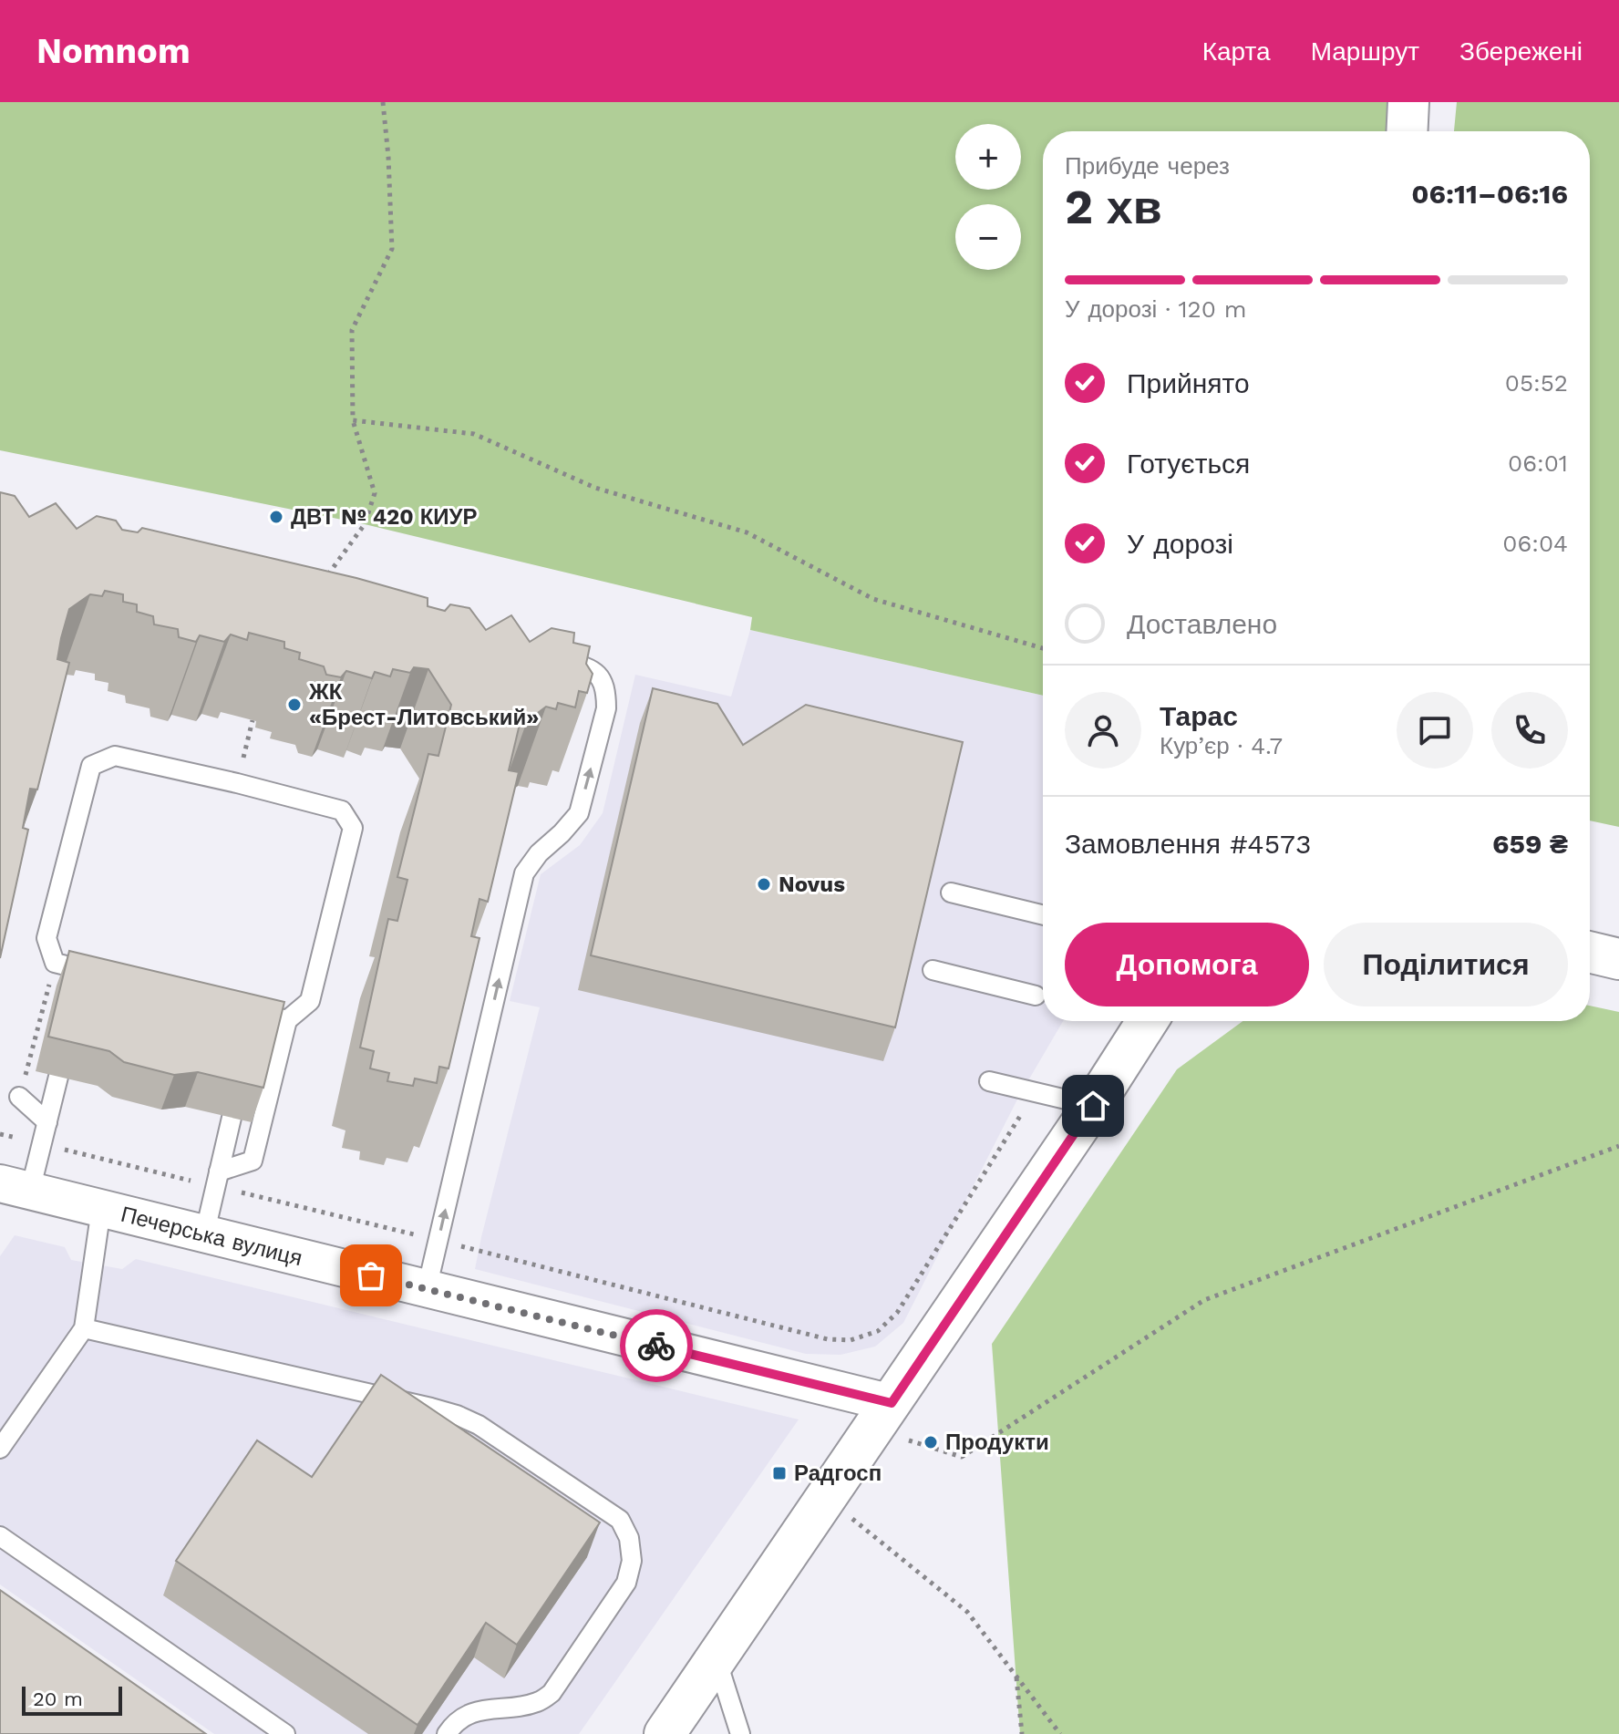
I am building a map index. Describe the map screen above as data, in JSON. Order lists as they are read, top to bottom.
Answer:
{
  "streets": {
    "street": ["Печерська вулиця"]
  },
  "places": {
    "other": [
      "ДВТ № 420 КИУР",
      "ЖК «Брест-Литовський»",
      "Novus",
      "Продукти"
    ],
    "transit": ["Радгосп"]
  },
  "scale_bar": "20 m",
  "page": {
    "header": "Nomnom",
    "nav": ["Карта", "Маршрут", "Збережені"],
    "map_buttons": ["+", "−"],
    "heading": ["2 хв", "Прибуде через", "06:11–06:16"],
    "panel": [
      "Тарас",
      "Кур’єр · 4.7",
      "Замовлення #4573",
      "659 ₴"
    ],
    "bar": "У дорозі · 120 m",
    "list": [
      ["Прийнято", "05:52"],
      ["Готується", "06:01"],
      ["У дорозі", "06:04"],
      "Доставлено"
    ],
    "buttons": ["Допомога", "Поділитися"],
    "scale": "20 m"
  }
}
